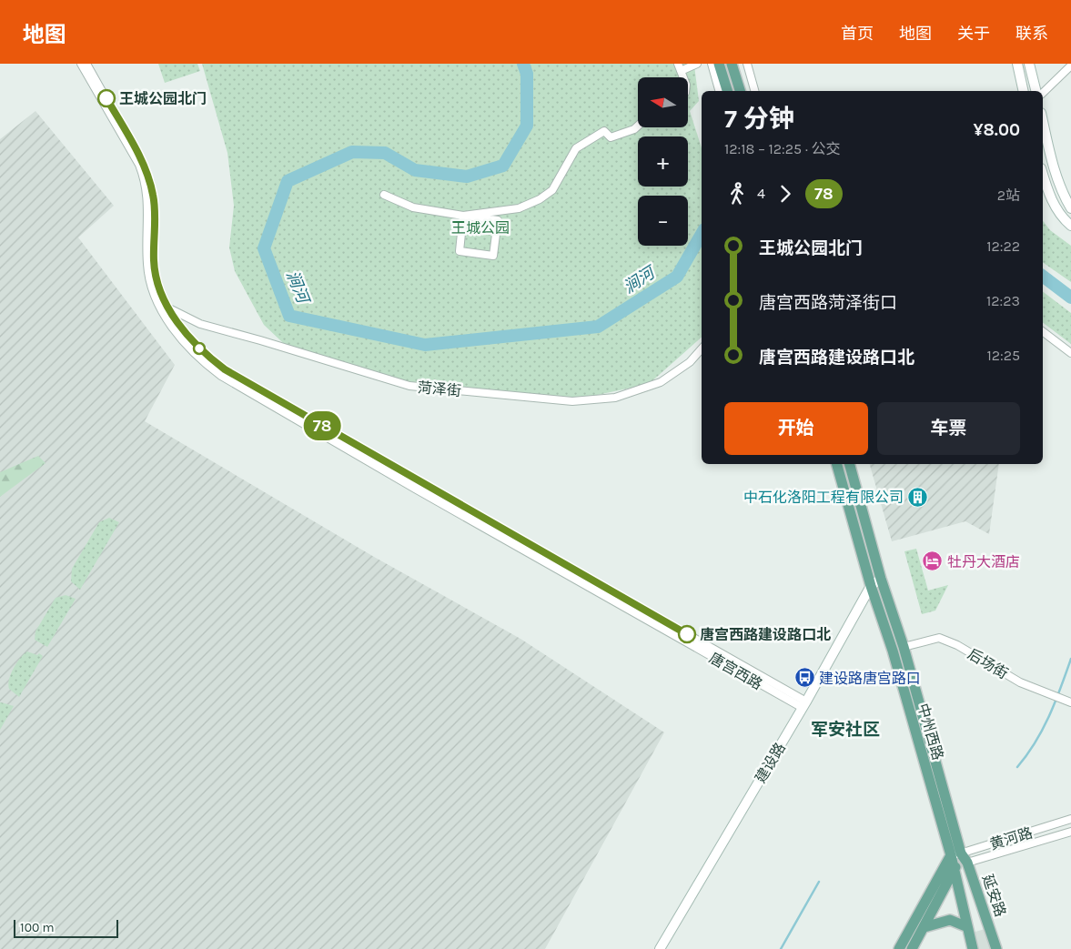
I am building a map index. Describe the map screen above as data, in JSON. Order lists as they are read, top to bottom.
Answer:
{
  "streets": {
    "main road": ["中州西路", "延安路"],
    "street": [
      "菏泽街",
      "后场街",
      "唐宫西路",
      "建设路",
      "黄河路"
    ]
  },
  "crossings": [
    ["菏泽街", "唐宫西路"],
    ["后场街", "中州西路"],
    ["唐宫西路", "建设路"],
    ["中州西路", "建设路"],
    ["中州西路", "黄河路"],
    ["中州西路", "延安路"],
    ["黄河路", "延安路"]
  ],
  "districts": ["军安社区"],
  "water": ["涧河"],
  "parks": ["王城公园"],
  "places": {
    "other": ["王城公园北门", "唐宫西路建设路口北"],
    "building": ["中石化洛阳工程有限公司"],
    "hotel": ["牡丹大酒店"],
    "bus stop": ["建设路唐宫路口"]
  },
  "lines": ["bus line 78"],
  "scale_bar": "100 m",
  "north": "left",
  "page": {
    "header": "地图",
    "nav": [
      "首页",
      "地图",
      "关于",
      "联系"
    ],
    "on_map": "78",
    "map_buttons": ["+", "−"],
    "heading": ["7 分钟", "12:18 – 12:25 · 公交", "¥8.00"],
    "legs": ["4", "78", "2站"],
    "list": [
      {
        "name": "王城公园北门",
        "value": "12:22"
      },
      {
        "name": "唐宫西路菏泽街口",
        "value": "12:23"
      },
      {
        "name": "唐宫西路建设路口北",
        "value": "12:25"
      }
    ],
    "buttons": ["开始", "车票"],
    "scale": "100 m"
  }
}
